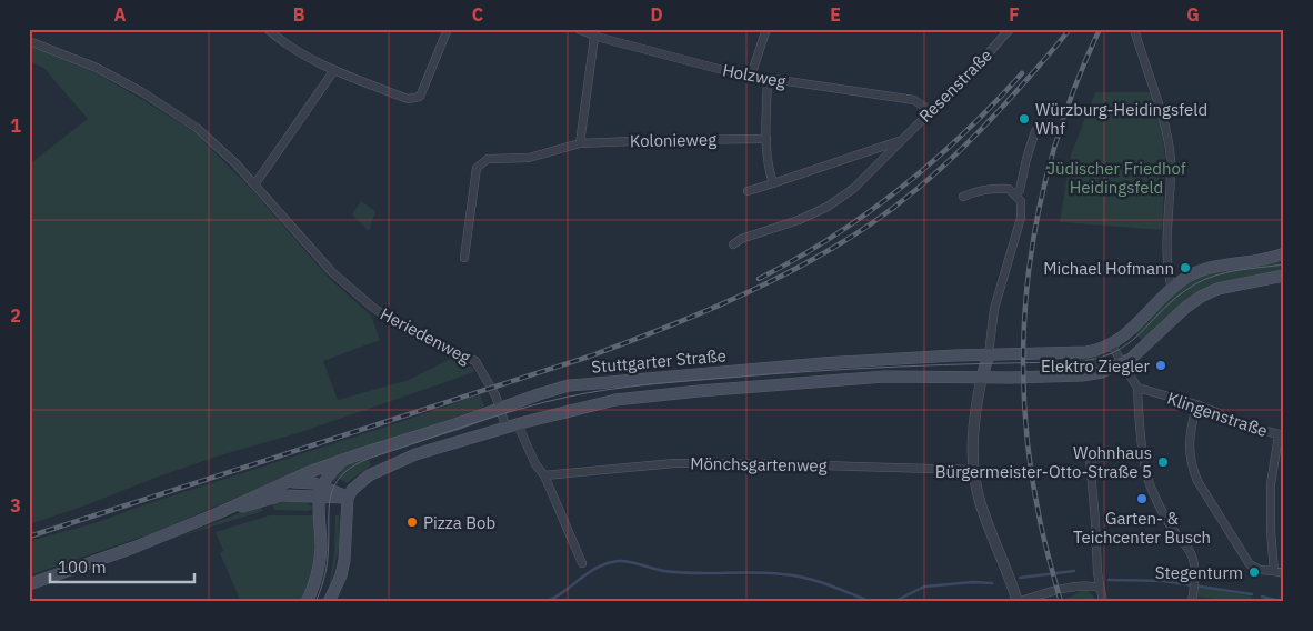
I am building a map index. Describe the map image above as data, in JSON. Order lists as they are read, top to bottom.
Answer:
{
  "streets": {
    "main road": ["Stuttgarter Straße"],
    "street": [
      "Holzweg",
      "Resenstraße",
      "Kolonieweg",
      "Heriedenweg",
      "Klingenstraße",
      "Mönchsgartenweg"
    ]
  },
  "crossings": [
    ["Holzweg", "Resenstraße"],
    ["Heriedenweg", "Stuttgarter Straße"]
  ],
  "parks": ["Jüdischer Friedhof Heidingsfeld"],
  "places": [
    "Würzburg-Heidingsfeld Whf",
    "Michael Hofmann",
    "Elektro Ziegler",
    "Wohnhaus Bürgermeister-Otto-Straße 5",
    "Garten- & Teichcenter Busch",
    "Pizza Bob",
    "Stegenturm"
  ],
  "scale_bar": "100 m",
  "grid": {
    "columns": [
      "A",
      "B",
      "C",
      "D",
      "E",
      "F",
      "G"
    ],
    "rows": ["1", "2", "3"]
  }
}
